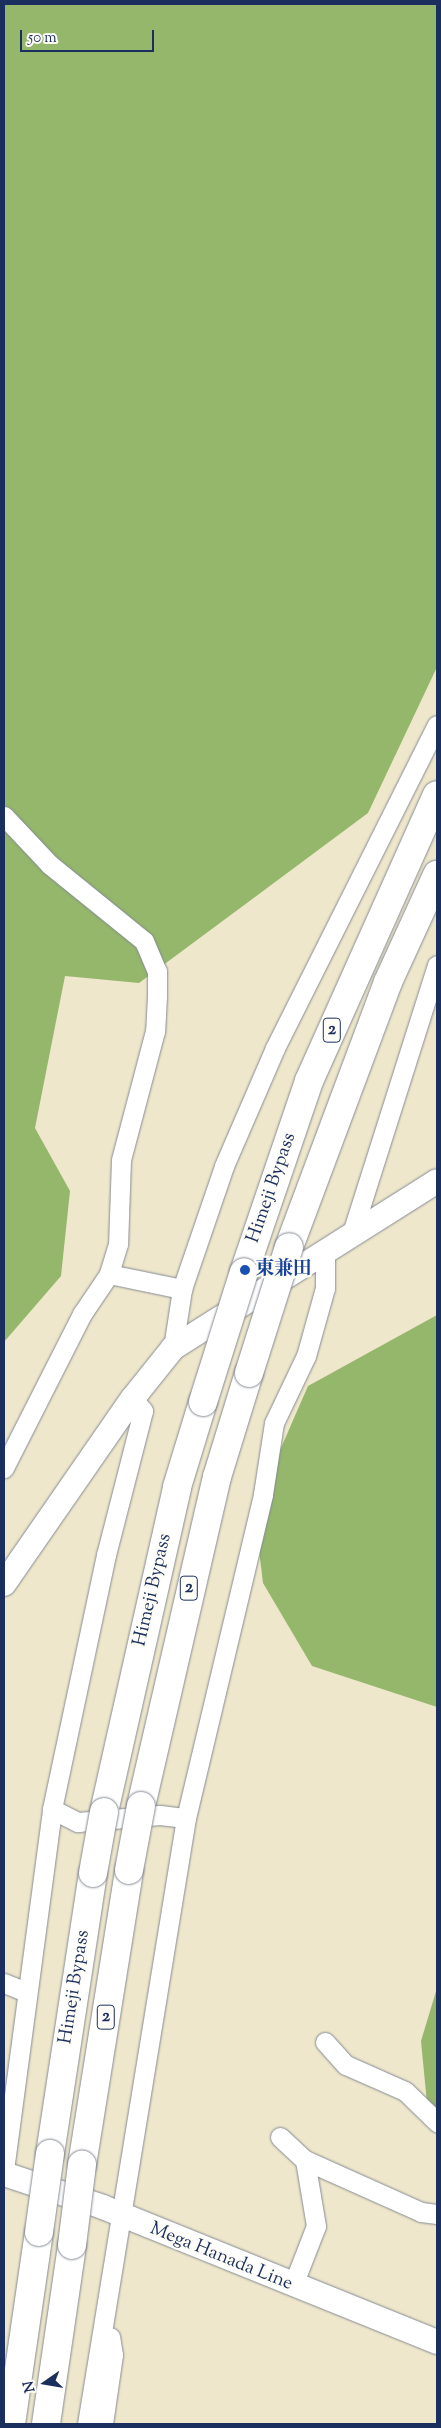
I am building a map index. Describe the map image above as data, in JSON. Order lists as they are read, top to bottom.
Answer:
{
  "streets": {
    "highway": ["2", "Himeji Bypass"],
    "main road": ["Mega Hanada Line"]
  },
  "places": ["東兼田"],
  "scale_bar": "50 m",
  "north": "left"
}
